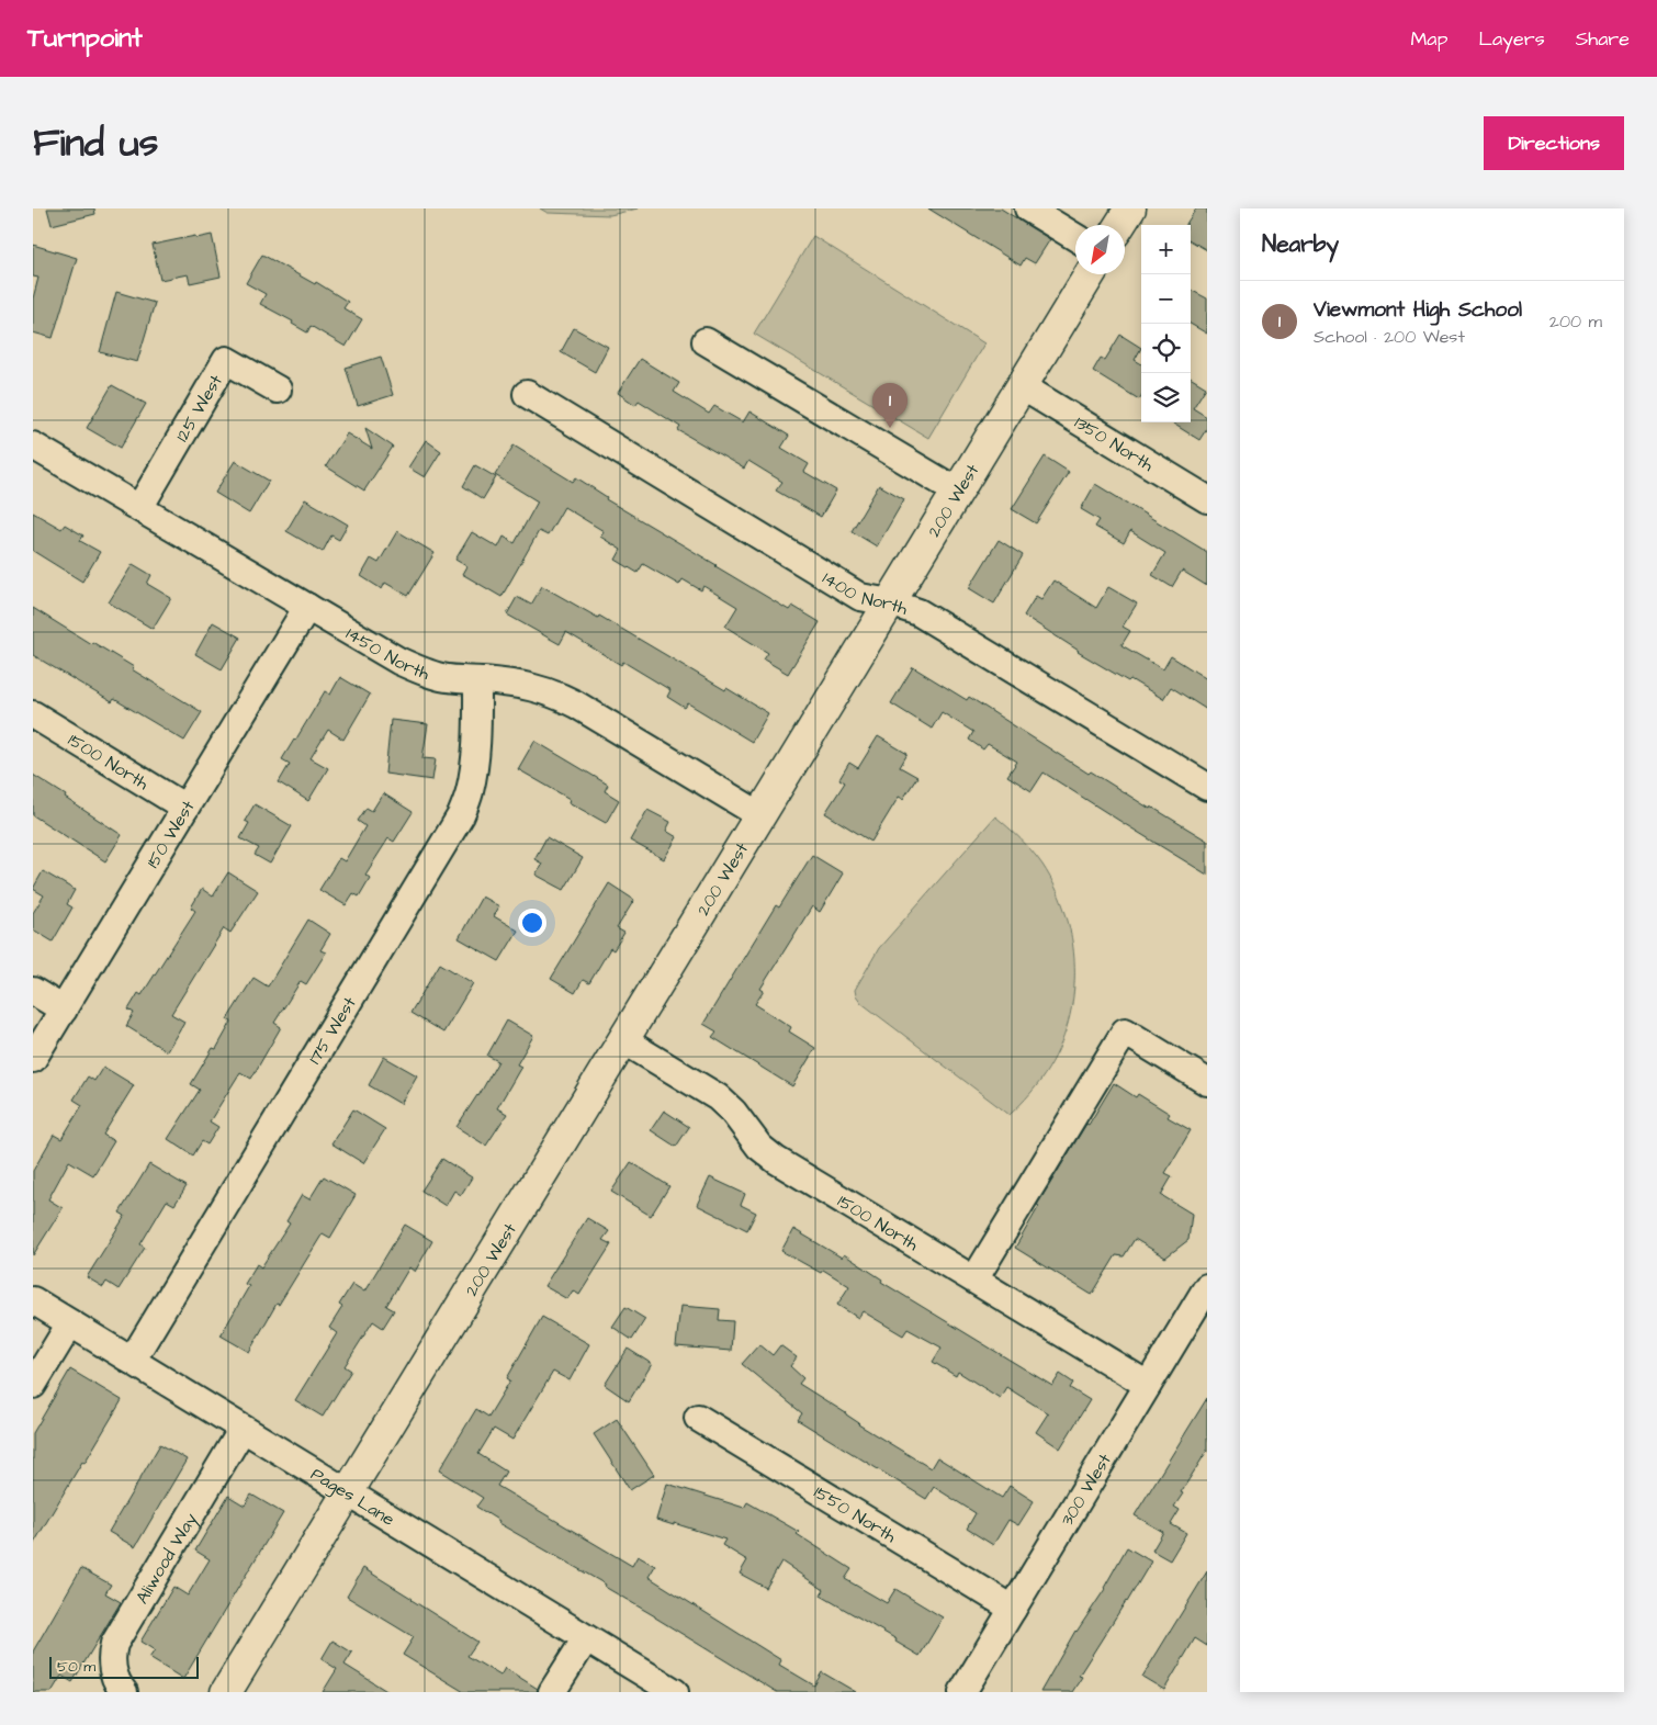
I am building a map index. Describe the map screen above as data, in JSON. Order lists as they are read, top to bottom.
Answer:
{
  "streets": {
    "main road": ["200 West"],
    "street": [
      "125 West",
      "1350 North",
      "1400 North",
      "1450 North",
      "1500 North",
      "150 West",
      "175 West",
      "300 West",
      "Pages Lane",
      "1550 North",
      "Aliwood Way"
    ]
  },
  "crossings": [
    ["125 West", "1450 North"],
    ["1350 North", "200 West"],
    ["200 West", "1400 North"],
    ["200 West", "1450 North"],
    ["200 West", "1500 North"],
    ["200 West", "Pages Lane"],
    ["1450 North", "150 West"],
    ["1450 North", "175 West"],
    ["1500 North", "150 West"],
    ["1500 North", "300 West"],
    ["175 West", "Pages Lane"],
    ["300 West", "1550 North"],
    ["Pages Lane", "Aliwood Way"]
  ],
  "scale_bar": "50 m",
  "north": "bottom left",
  "page": {
    "header": "Turnpoint",
    "nav": ["Map", "Layers", "Share"],
    "title": "Find us",
    "buttons": "Directions",
    "heading": "Nearby",
    "map_buttons": ["+", "−"],
    "list": [
      {
        "mark": "1",
        "name": "Viewmont High School",
        "note": "School · 200 West",
        "value": "200 m"
      }
    ],
    "pins": "1",
    "scale": "50 m"
  }
}
